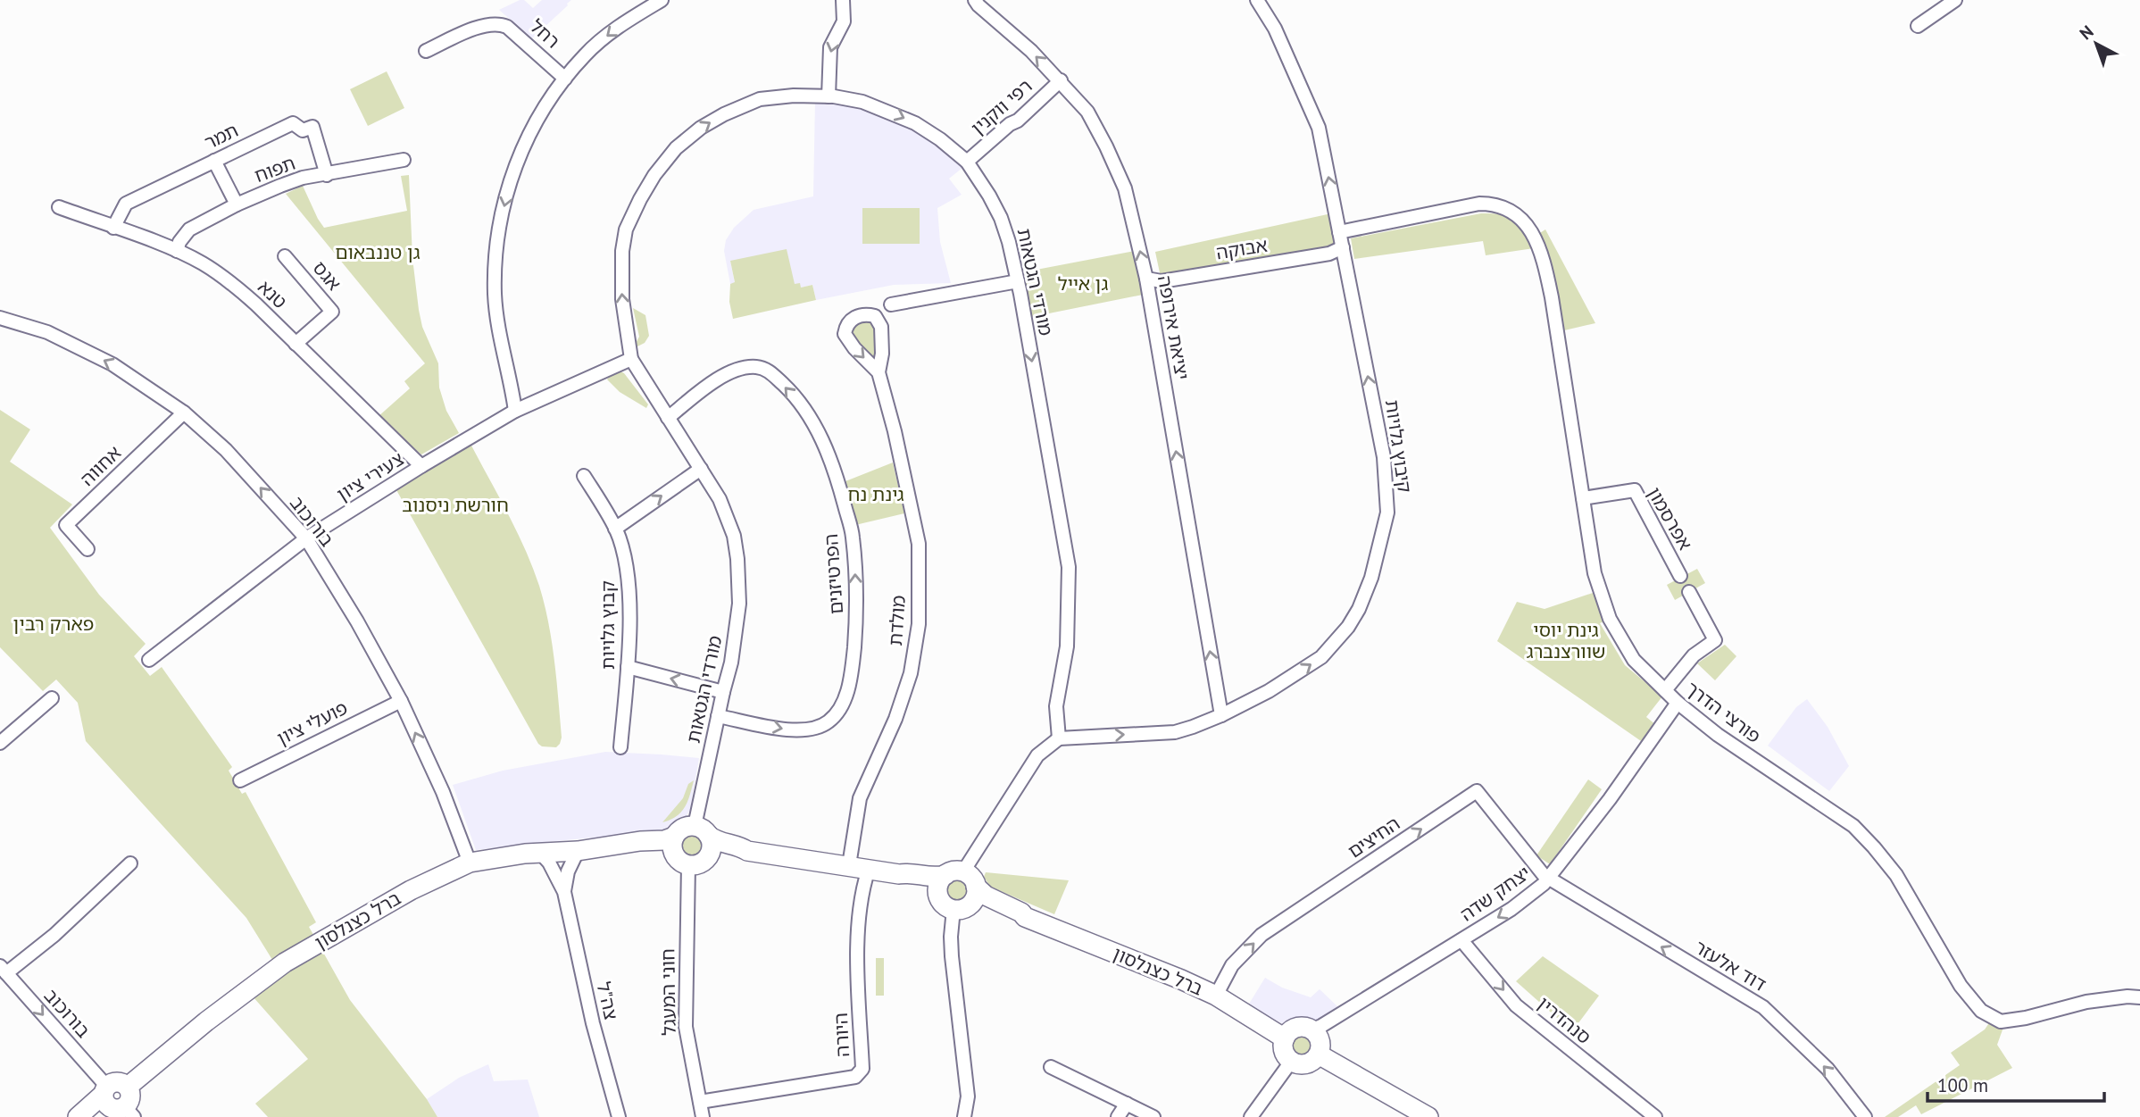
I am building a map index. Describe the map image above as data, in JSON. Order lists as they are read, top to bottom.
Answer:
{
  "streets": {
    "street": [
      "רחל",
      "רפי ווקנין",
      "תמר",
      "תפוח",
      "אבוקה",
      "אגס",
      "מורדי הגטאות",
      "טנא",
      "יציאת אירופה",
      "קיבוץ גלויות",
      "אחווה",
      "צעירי ציון",
      "אפרסמון",
      "בורוכוב",
      "הפרטיזנים",
      "מולדת",
      "קבוץ גלויות",
      "פורצי הדרך",
      "פועלי ציון",
      "החיצים",
      "יצחק שדה",
      "ברל כצנלסון",
      "דוד אלעזר",
      "חוני המעגל",
      "צה\"ל",
      "סנהדרין",
      "היורה"
    ]
  },
  "crossings": [
    ["רפי ווקנין", "מורדי הגטאות"],
    ["רפי ווקנין", "יציאת אירופה"],
    ["תמר", "תפוח"],
    ["תמר", "טנא"],
    ["תפוח", "טנא"],
    ["אבוקה", "יציאת אירופה"],
    ["אבוקה", "קיבוץ גלויות"],
    ["אגס", "טנא"],
    ["מורדי הגטאות", "קיבוץ גלויות"],
    ["מורדי הגטאות", "צעירי ציון"],
    ["מורדי הגטאות", "הפרטיזנים"],
    ["מורדי הגטאות", "ברל כצנלסון"],
    ["טנא", "צעירי ציון"],
    ["יציאת אירופה", "קיבוץ גלויות"],
    ["קיבוץ גלויות", "פורצי הדרך"],
    ["אחווה", "בורוכוב"],
    ["צעירי ציון", "בורוכוב"],
    ["אפרסמון", "פורצי הדרך"],
    ["בורוכוב", "פועלי ציון"],
    ["בורוכוב", "ברל כצנלסון"],
    ["מולדת", "ברל כצנלסון"],
    ["פורצי הדרך", "יצחק שדה"],
    ["החיצים", "יצחק שדה"],
    ["החיצים", "ברל כצנלסון"],
    ["החיצים", "דוד אלעזר"],
    ["יצחק שדה", "ברל כצנלסון"],
    ["יצחק שדה", "דוד אלעזר"],
    ["יצחק שדה", "סנהדרין"],
    ["ברל כצנלסון", "חוני המעגל"],
    ["ברל כצנלסון", "צה\"ל"],
    ["ברל כצנלסון", "היורה"],
    ["חוני המעגל", "היורה"]
  ],
  "one_way": ["יציאת אירופה", "דוד אלעזר", "סנהדרין"],
  "parks": [
    "גן טננבאום",
    "גן אייל",
    "גינת נח",
    "חורשת ניסנוב",
    "פארק רבין",
    "גינת יוסי שוורצנברג"
  ],
  "scale_bar": "100 m",
  "north": "top left"
}
